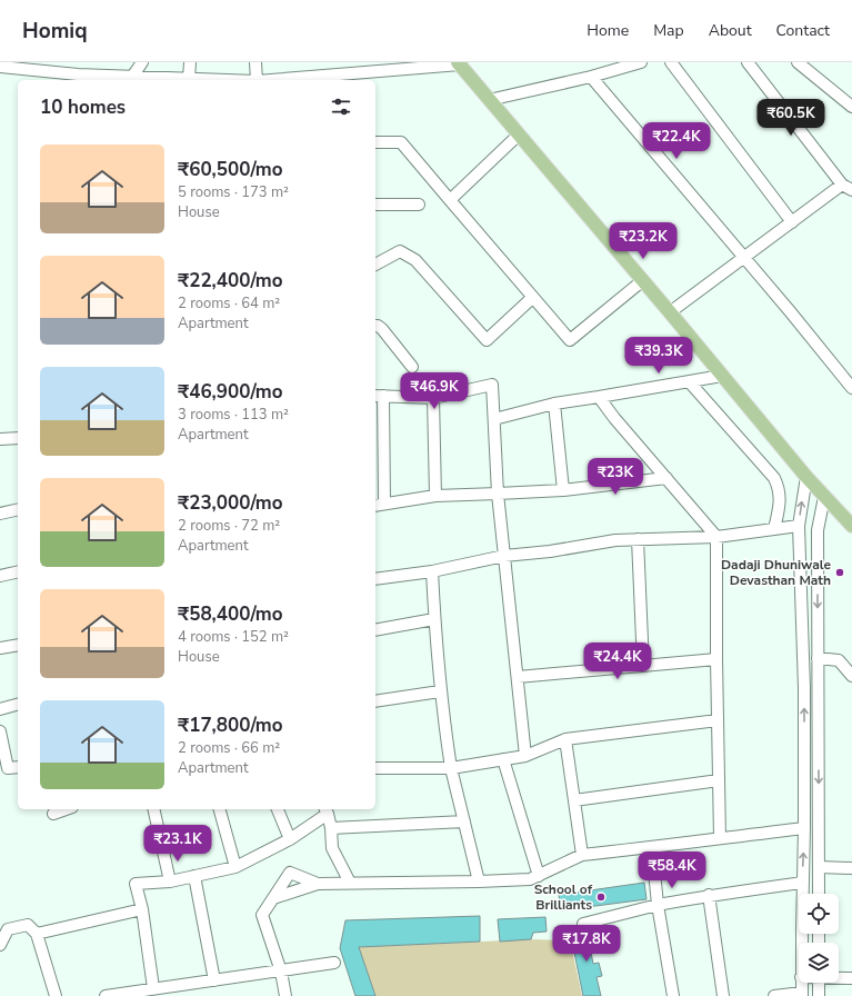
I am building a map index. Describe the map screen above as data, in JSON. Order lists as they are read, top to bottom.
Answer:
{
  "places": ["Dadaji Dhuniwale Devasthan Math", "School of Brilliants"],
  "page": {
    "header": "Homiq",
    "nav": [
      "Home",
      "Map",
      "About",
      "Contact"
    ],
    "heading": "10 homes",
    "price": [
      "₹60.5K",
      "₹22.4K",
      "₹23.2K",
      "₹39.3K",
      "₹46.9K",
      "₹23K",
      "₹24.4K",
      "₹23.1K",
      "₹58.4K",
      "₹17.8K"
    ],
    "list": [
      {
        "name": "₹60,500/mo",
        "note": "5 rooms · 173 m² · House"
      },
      {
        "name": "₹22,400/mo",
        "note": "2 rooms · 64 m² · Apartment"
      },
      {
        "name": "₹46,900/mo",
        "note": "3 rooms · 113 m² · Apartment"
      },
      {
        "name": "₹23,000/mo",
        "note": "2 rooms · 72 m² · Apartment"
      },
      {
        "name": "₹58,400/mo",
        "note": "4 rooms · 152 m² · House"
      },
      {
        "name": "₹17,800/mo",
        "note": "2 rooms · 66 m² · Apartment"
      }
    ]
  }
}
